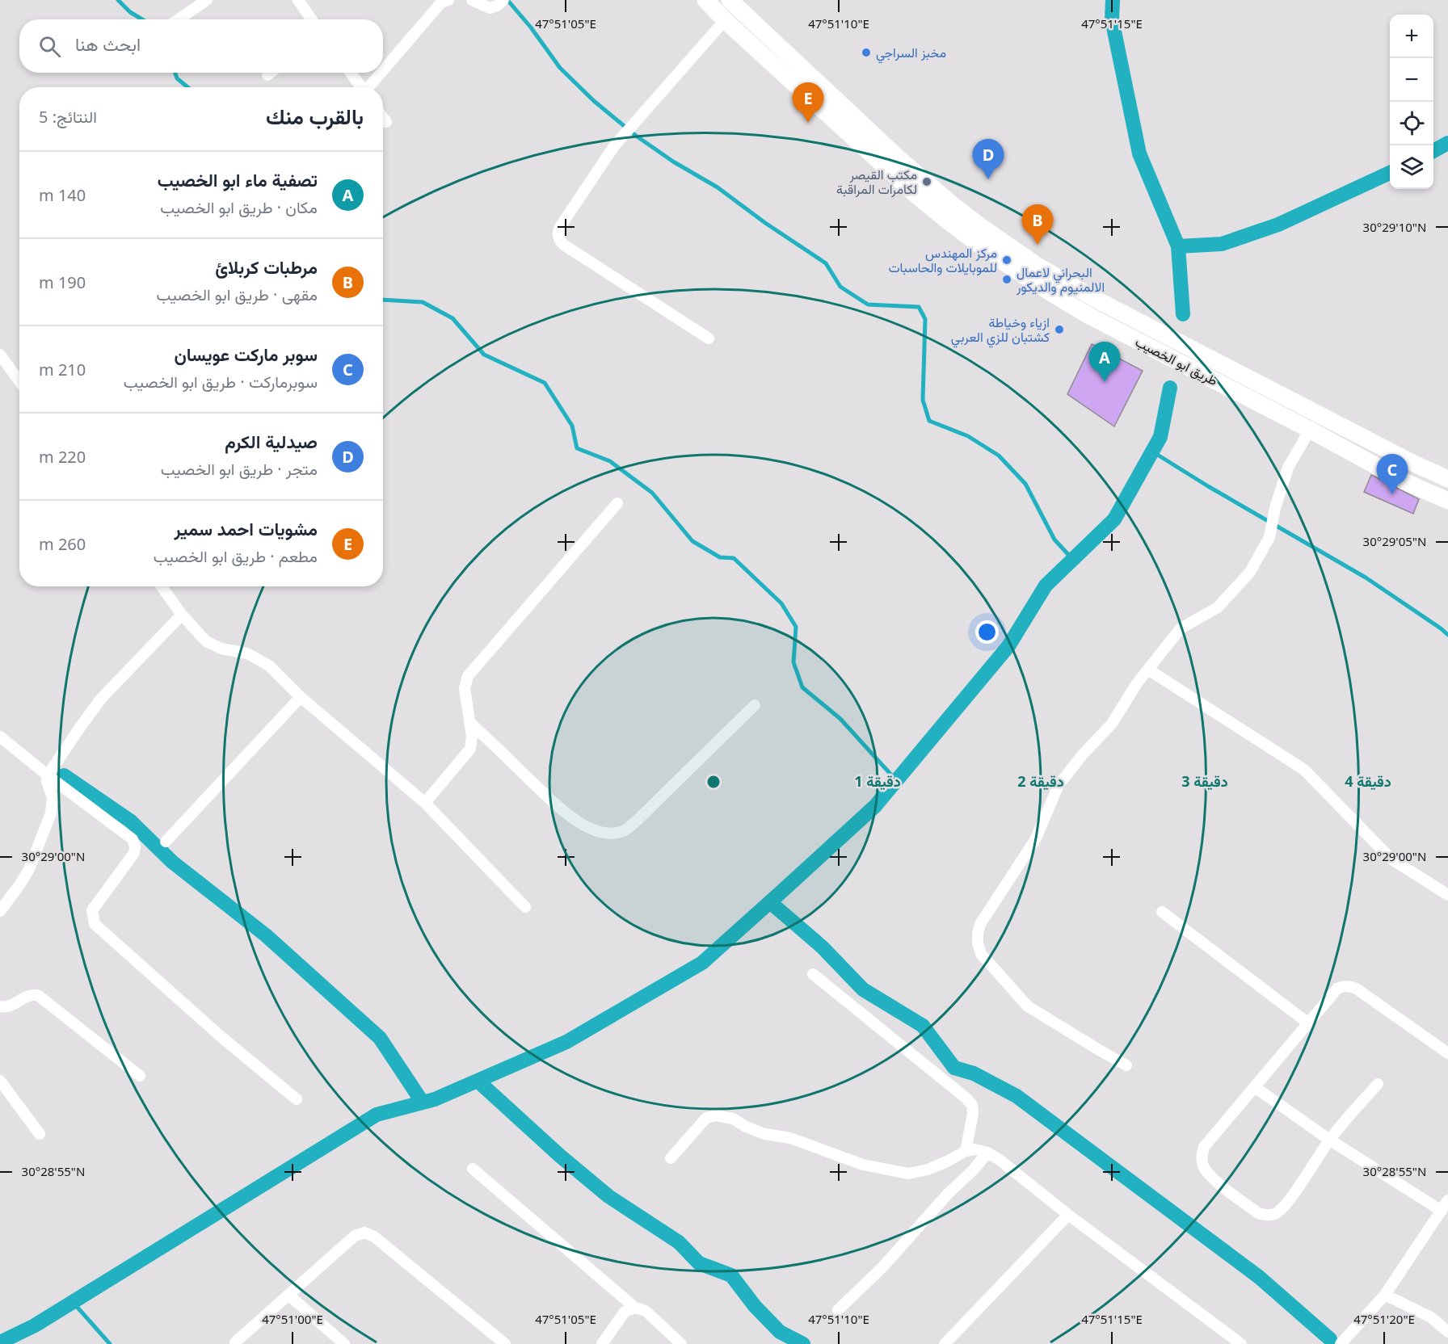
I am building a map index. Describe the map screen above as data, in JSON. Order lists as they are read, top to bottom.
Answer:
{
  "streets": {
    "main road": ["طريق ابو الخصيب"]
  },
  "places": [
    "مخبز السراجي",
    "مكتب القيصر لكامرات المراقبة",
    "مركز المهندس للموبايلات والحاسبات",
    "البحراني لاعمال الالمنيوم والديكور",
    "ازياء وخياطة كشتبان للزي العربي"
  ],
  "page": {
    "map_buttons": ["+", "−"],
    "search": "ابحث هنا",
    "pins": [
      "E",
      "D",
      "B",
      "A",
      "C"
    ],
    "heading": ["بالقرب منك", "النتائج: 5"],
    "list": [
      {
        "mark": "A",
        "name": "تصفية ماء ابو الخصيب",
        "note": "مكان · طريق ابو الخصيب",
        "value": "140 m"
      },
      {
        "mark": "B",
        "name": "مرطبات كربلائ",
        "note": "مقهى · طريق ابو الخصيب",
        "value": "190 m"
      },
      {
        "mark": "C",
        "name": "سوبر ماركت عويسان",
        "note": "سوبرماركت · طريق ابو الخصيب",
        "value": "210 m"
      },
      {
        "mark": "D",
        "name": "صيدلية الكرم",
        "note": "متجر · طريق ابو الخصيب",
        "value": "220 m"
      },
      {
        "mark": "E",
        "name": "مشويات احمد سمير",
        "note": "مطعم · طريق ابو الخصيب",
        "value": "260 m"
      }
    ]
  },
  "coordinates": [
    "47°51'05\"E",
    "47°51'10\"E",
    "47°51'15\"E",
    "30°29'10\"N",
    "30°29'05\"N",
    "30°29'00\"N",
    "30°28'55\"N",
    "47°51'00\"E",
    "47°51'20\"E"
  ],
  "rings": [
    "1 دقيقة",
    "2 دقيقة",
    "3 دقيقة",
    "4 دقيقة"
  ]
}
